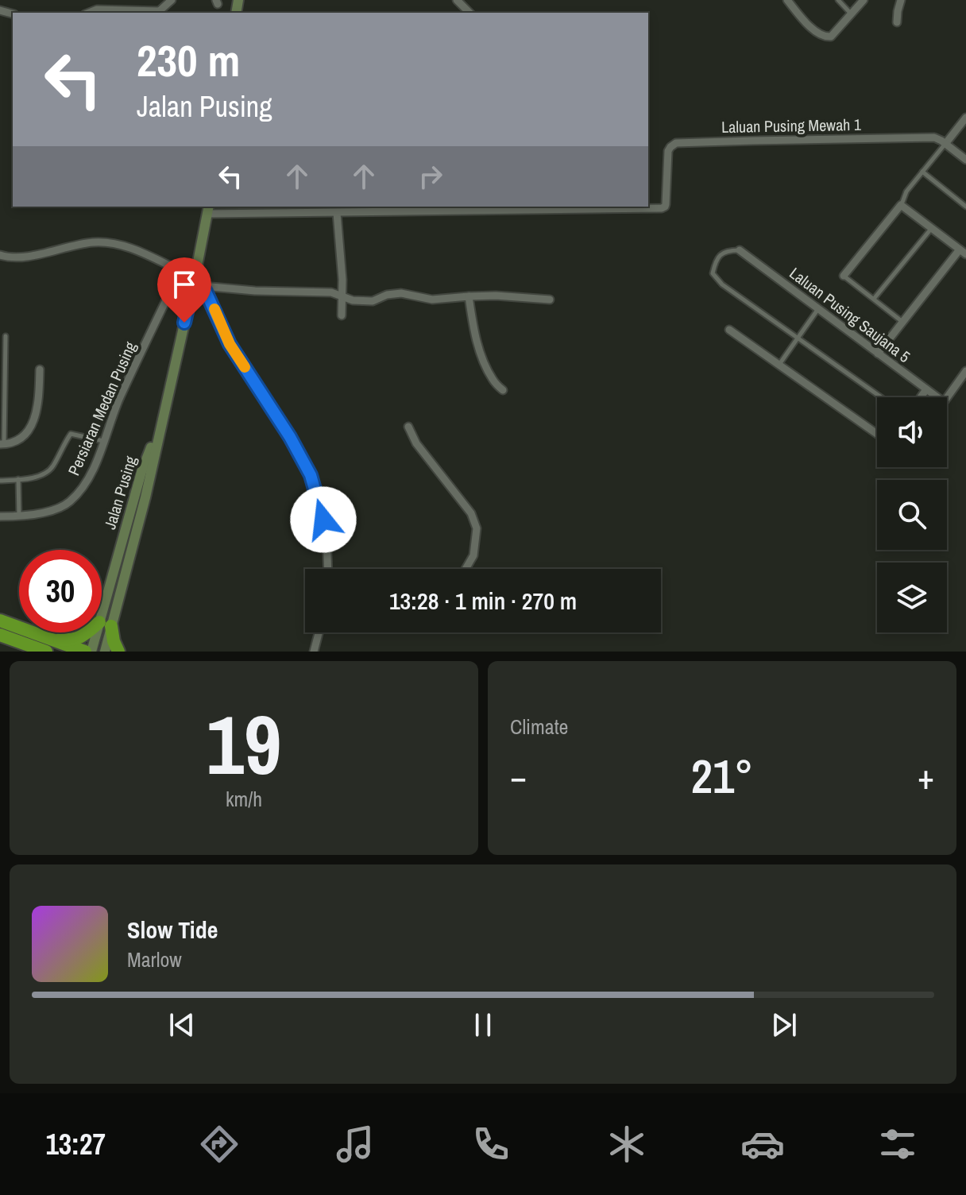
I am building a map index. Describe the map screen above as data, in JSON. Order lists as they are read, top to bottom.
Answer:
{
  "streets": {
    "main road": ["Jalan Pusing"],
    "street": ["Laluan Pusing Mewah 1", "Laluan Pusing Saujana 5", "Persiaran Medan Pusing"]
  },
  "page": {
    "turn": ["230 m", "Jalan Pusing"],
    "limit": "30",
    "trip": "13:28 · 1 min · 270 m",
    "tile": [
      ["19", "km/h"],
      "Climate"
    ],
    "heat": ["−", "21°", "+"],
    "song": ["Slow Tide", "Marlow"],
    "tabs": "13:27"
  }
}
